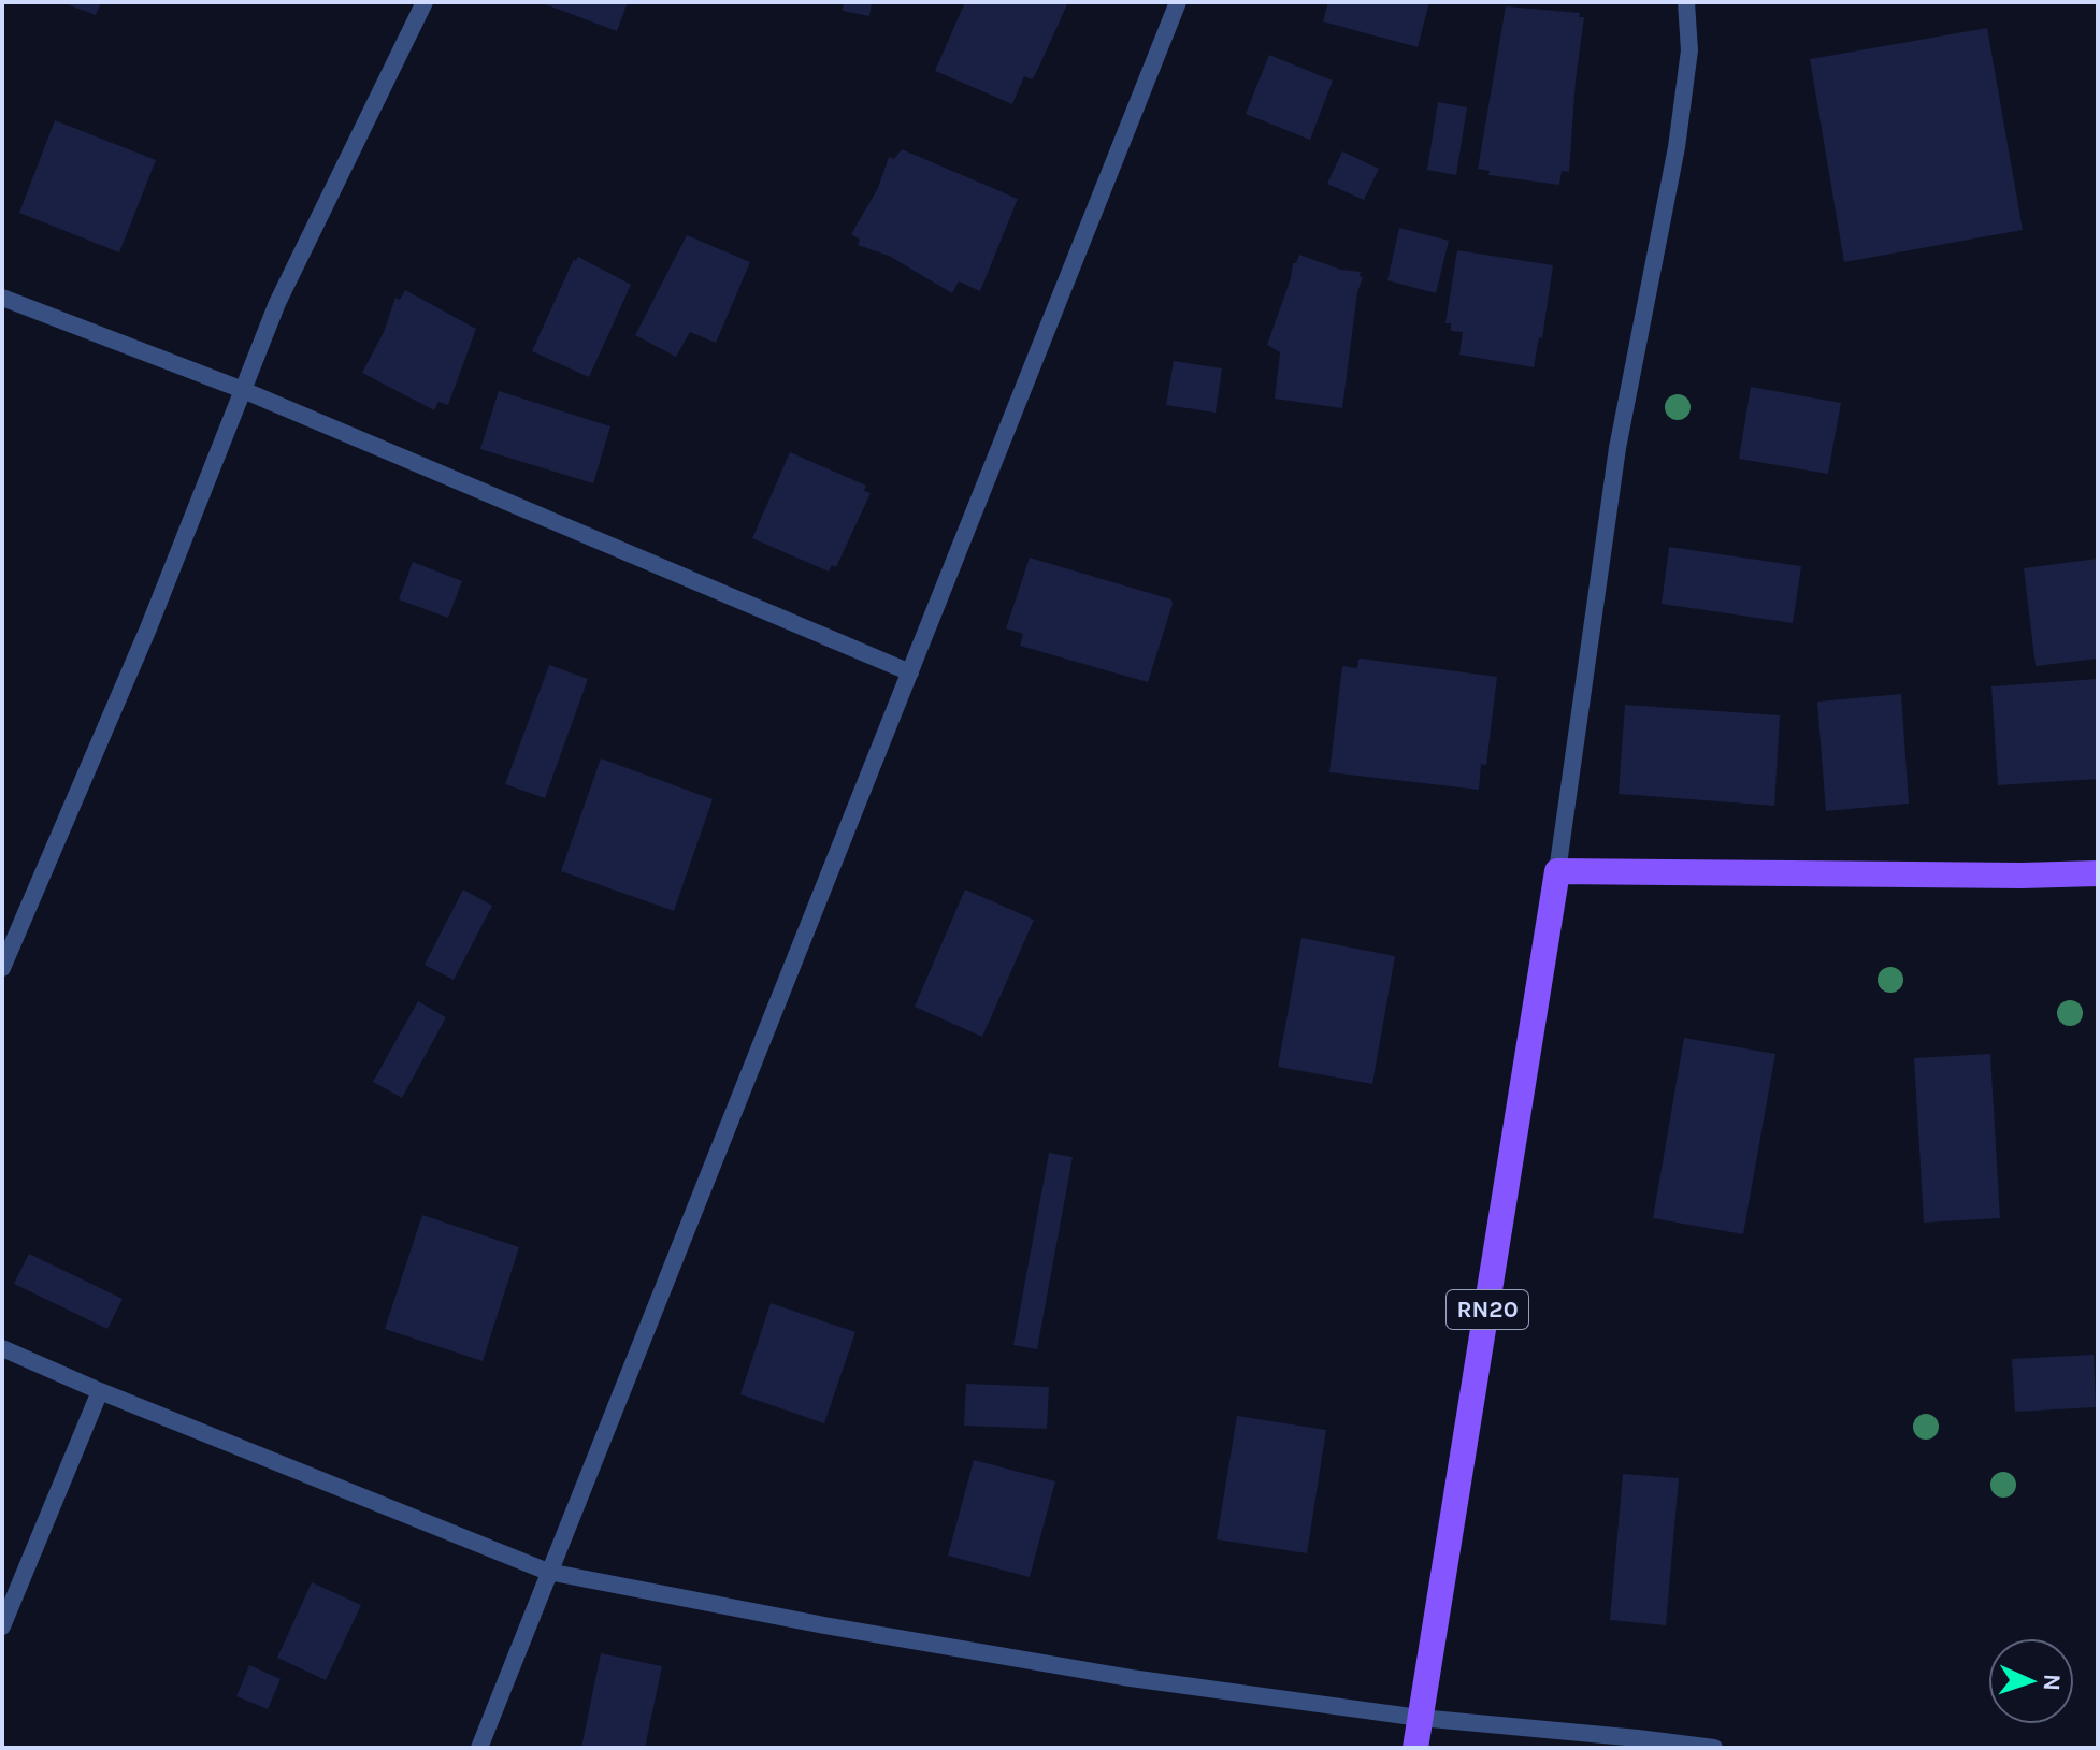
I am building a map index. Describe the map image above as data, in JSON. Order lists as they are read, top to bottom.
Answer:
{
  "streets": {
    "main road": ["RN20"]
  },
  "north": "right"
}
